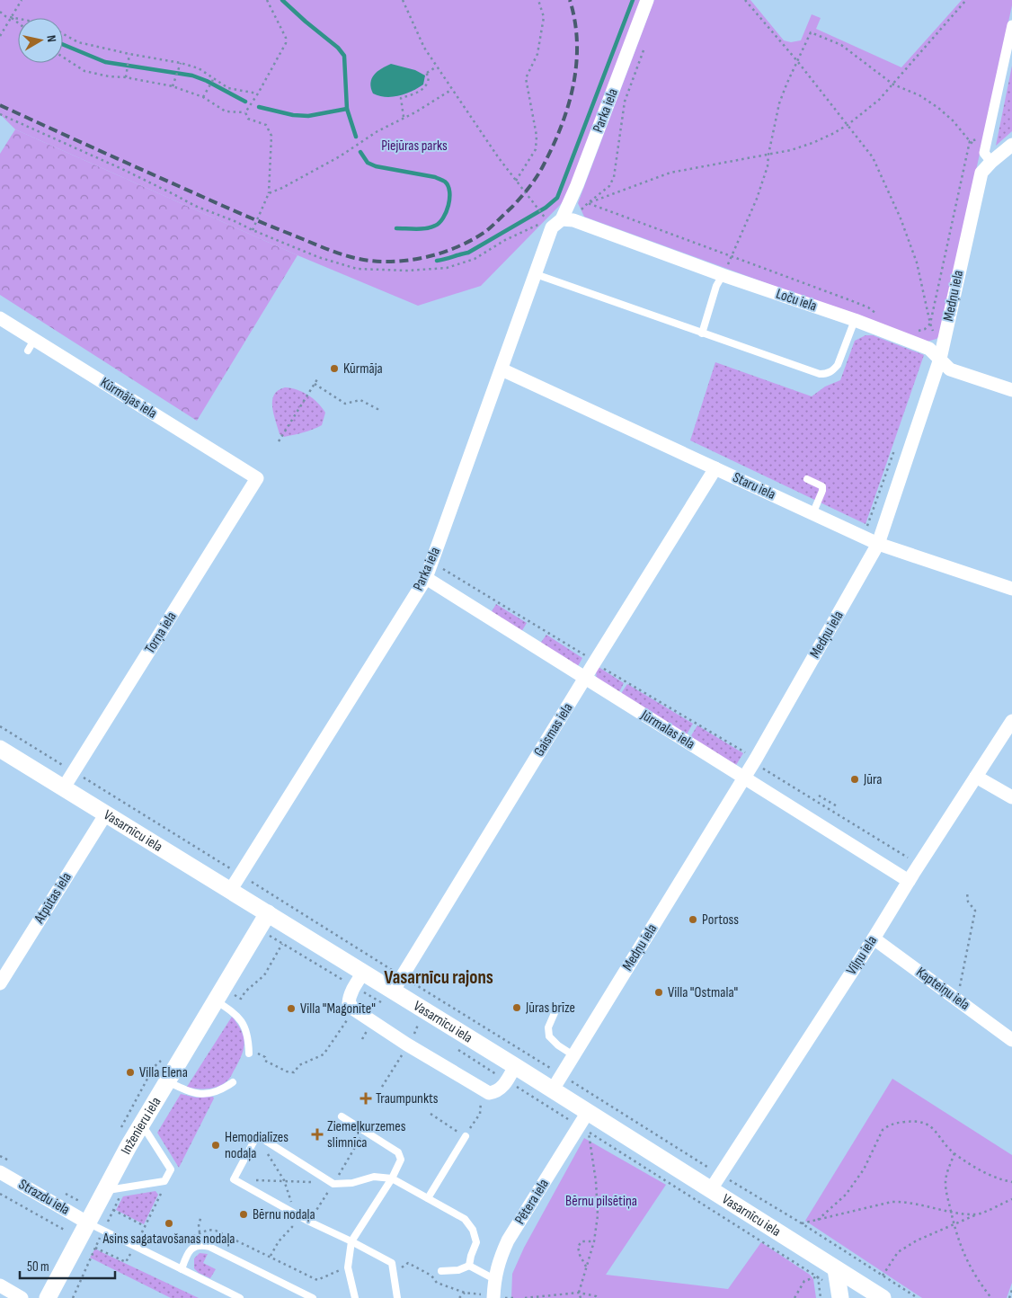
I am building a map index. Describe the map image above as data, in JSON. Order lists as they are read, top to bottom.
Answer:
{
  "streets": {
    "street": [
      "Parka iela",
      "Medņu iela",
      "Loču iela",
      "Kūrmājas iela",
      "Staru iela",
      "Torņa iela",
      "Gaismas iela",
      "Jūrmalas iela",
      "Vasarnīcu iela",
      "Atpūtas iela",
      "Viļņu iela",
      "Kapteiņu iela",
      "Inženieru iela",
      "Strazdu iela",
      "Pētera iela"
    ]
  },
  "crossings": [
    ["Parka iela", "Loču iela"],
    ["Parka iela", "Staru iela"],
    ["Parka iela", "Jūrmalas iela"],
    ["Parka iela", "Vasarnīcu iela"],
    ["Medņu iela", "Loču iela"],
    ["Medņu iela", "Staru iela"],
    ["Medņu iela", "Jūrmalas iela"],
    ["Medņu iela", "Vasarnīcu iela"],
    ["Kūrmājas iela", "Torņa iela"],
    ["Staru iela", "Gaismas iela"],
    ["Torņa iela", "Vasarnīcu iela"],
    ["Gaismas iela", "Jūrmalas iela"],
    ["Gaismas iela", "Vasarnīcu iela"],
    ["Jūrmalas iela", "Viļņu iela"],
    ["Vasarnīcu iela", "Atpūtas iela"],
    ["Vasarnīcu iela", "Viļņu iela"],
    ["Vasarnīcu iela", "Inženieru iela"],
    ["Vasarnīcu iela", "Pētera iela"],
    ["Viļņu iela", "Kapteiņu iela"],
    ["Inženieru iela", "Strazdu iela"]
  ],
  "districts": ["Vasarnīcu rajons"],
  "parks": ["Piejūras parks", "Bērnu pilsētiņa"],
  "places": {
    "other": [
      "Kūrmāja",
      "Jūra",
      "Portoss",
      "Villa \"Ostmala\"",
      "Jūras brīze",
      "Villa \"Magonīte\"",
      "Villa Elena",
      "Hemodialīzes nodaļa",
      "Bērnu nodaļa",
      "Asins sagatavošanas nodaļa"
    ],
    "health": ["Traumpunkts", "Ziemeļkurzemes slimnīca"]
  },
  "scale_bar": "50 m",
  "north": "right"
}
